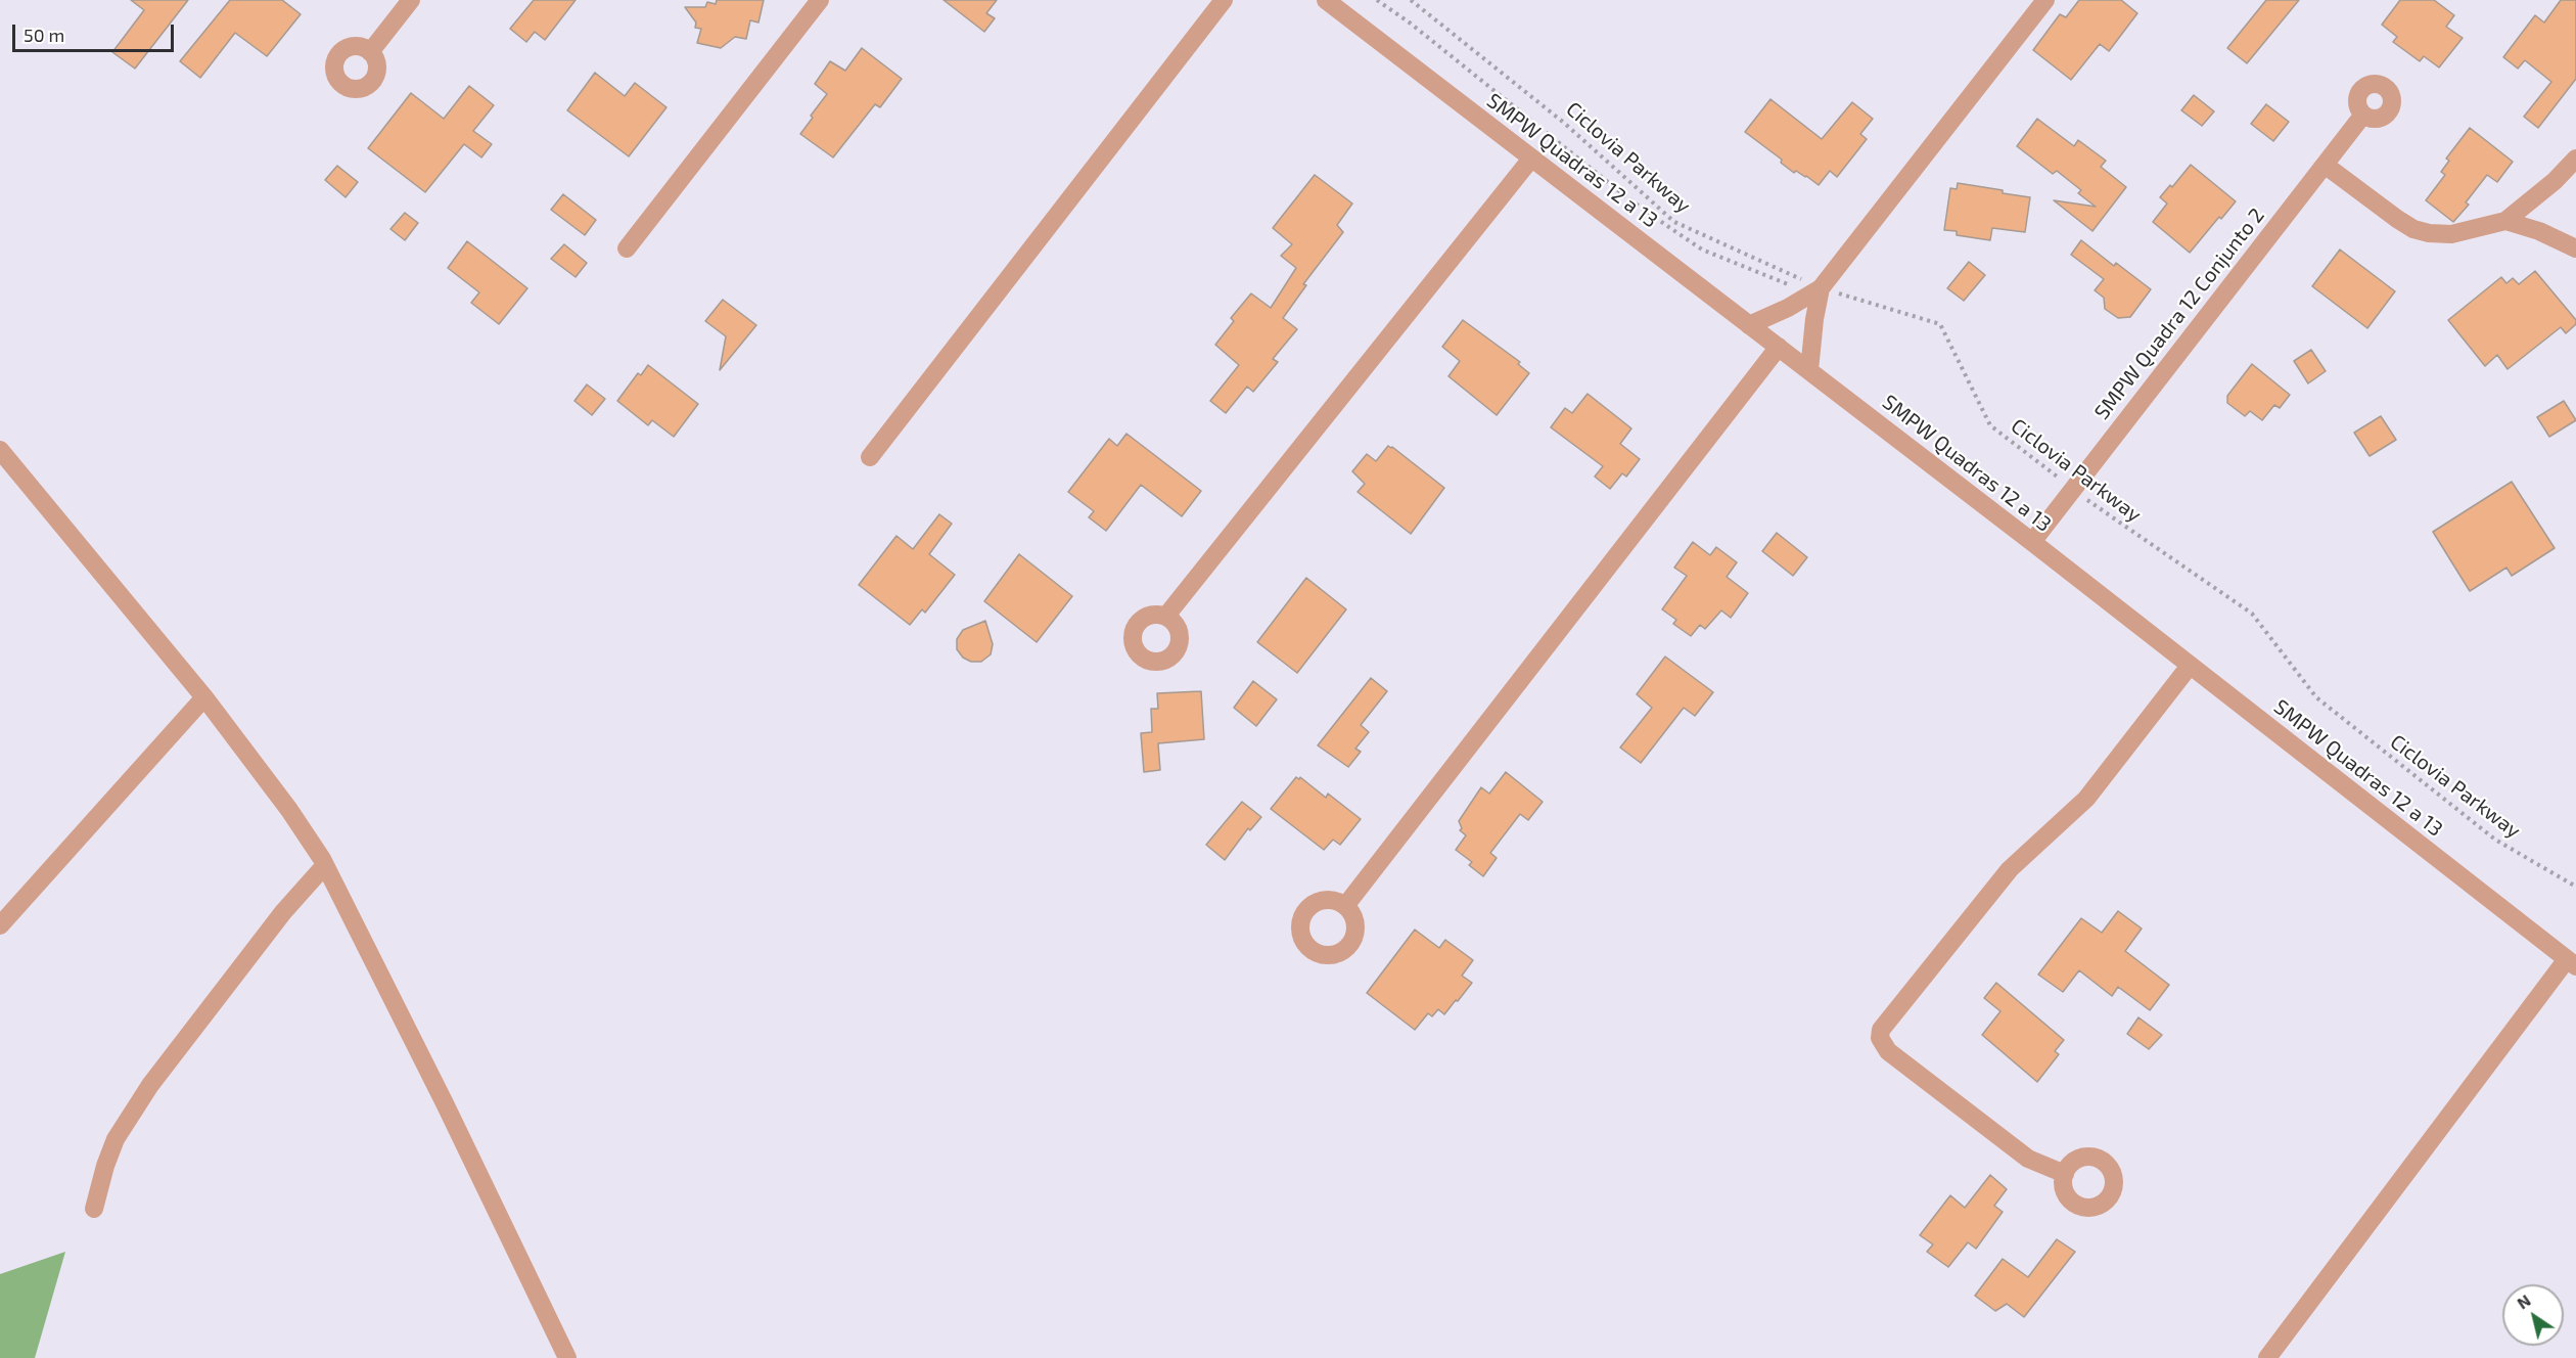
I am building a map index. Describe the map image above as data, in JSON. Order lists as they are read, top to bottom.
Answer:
{
  "streets": {
    "street": ["SMPW Quadras 12 a 13", "SMPW Quadra 12 Conjunto 2"],
    "path": ["Ciclovia Parkway"]
  },
  "crossings": [
    ["Ciclovia Parkway", "SMPW Quadra 12 Conjunto 2"],
    ["SMPW Quadras 12 a 13", "SMPW Quadra 12 Conjunto 2"]
  ],
  "scale_bar": "50 m",
  "north": "top left"
}
